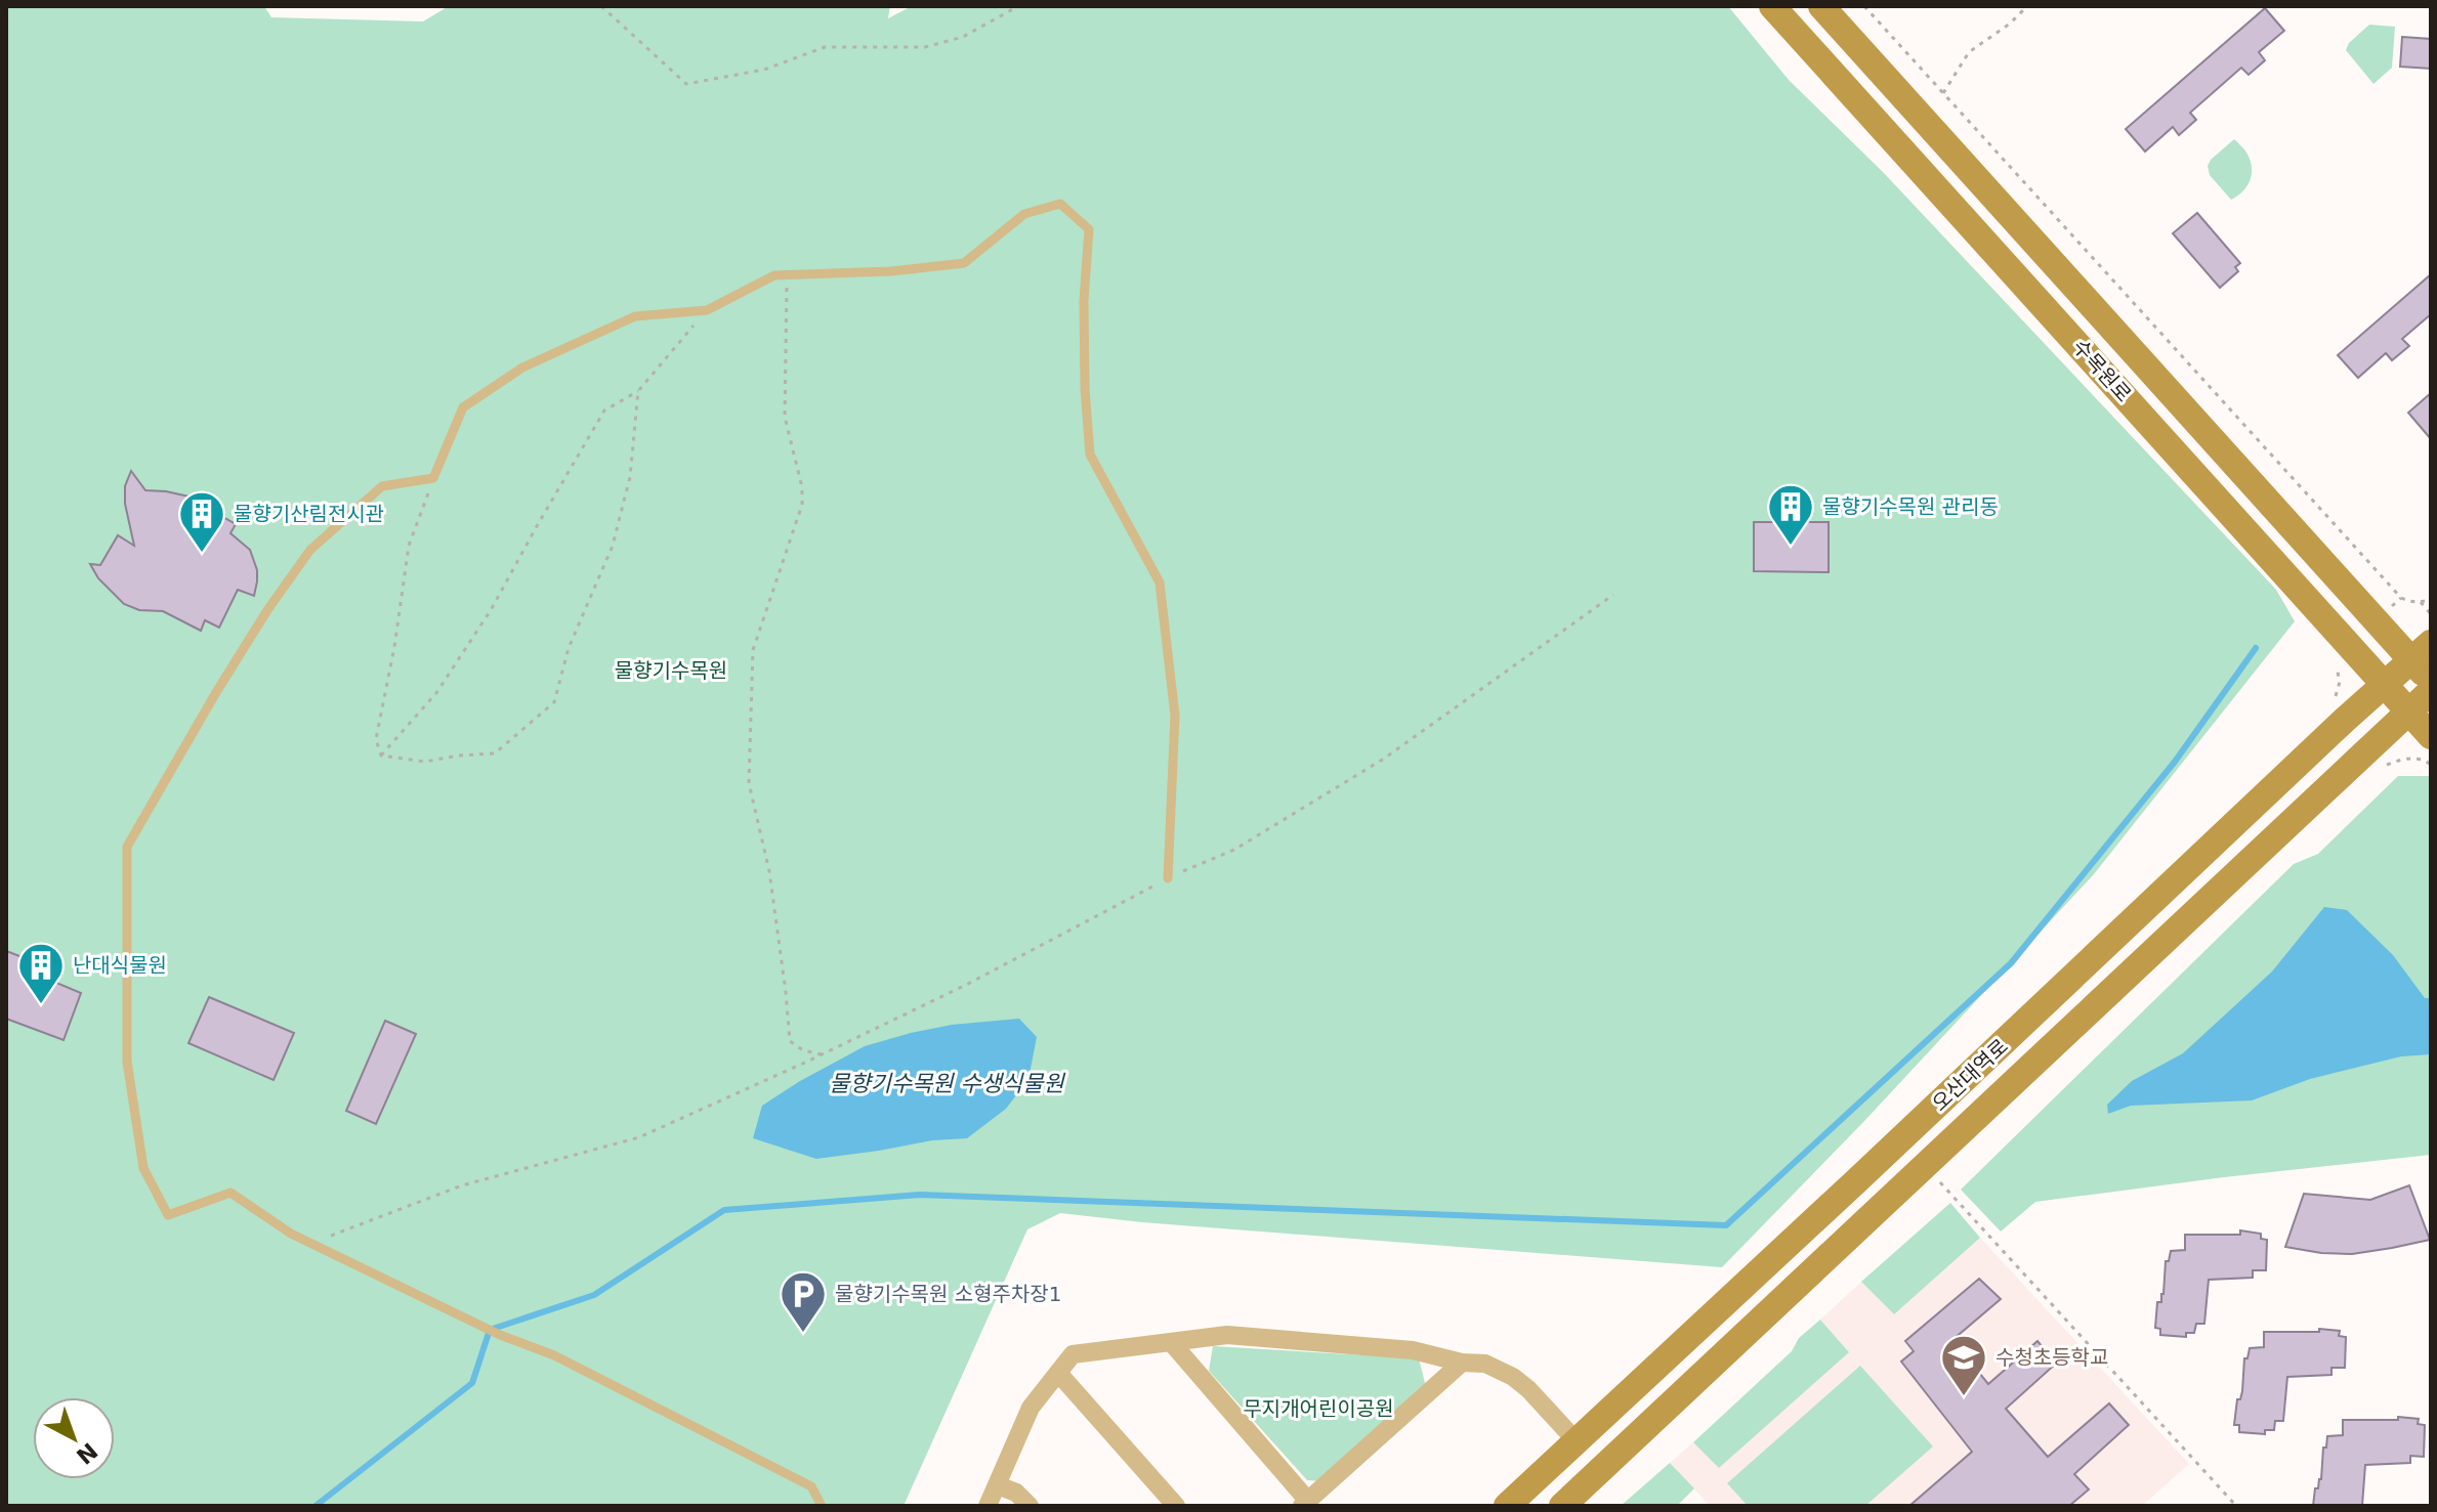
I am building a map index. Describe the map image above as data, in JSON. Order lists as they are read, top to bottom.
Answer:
{
  "streets": {
    "main road": ["수목원로", "오산대역로"]
  },
  "crossings": [
    ["수목원로", "오산대역로"]
  ],
  "water": ["물향기수목원 수생식물원"],
  "parks": ["물향기수목원", "무지개어린이공원"],
  "places": {
    "building": ["물향기수목원 관리동", "물향기산림전시관", "난대식물원"],
    "parking": ["물향기수목원 소형주차장1"],
    "school or university": ["수청초등학교"]
  },
  "north": "bottom right"
}
